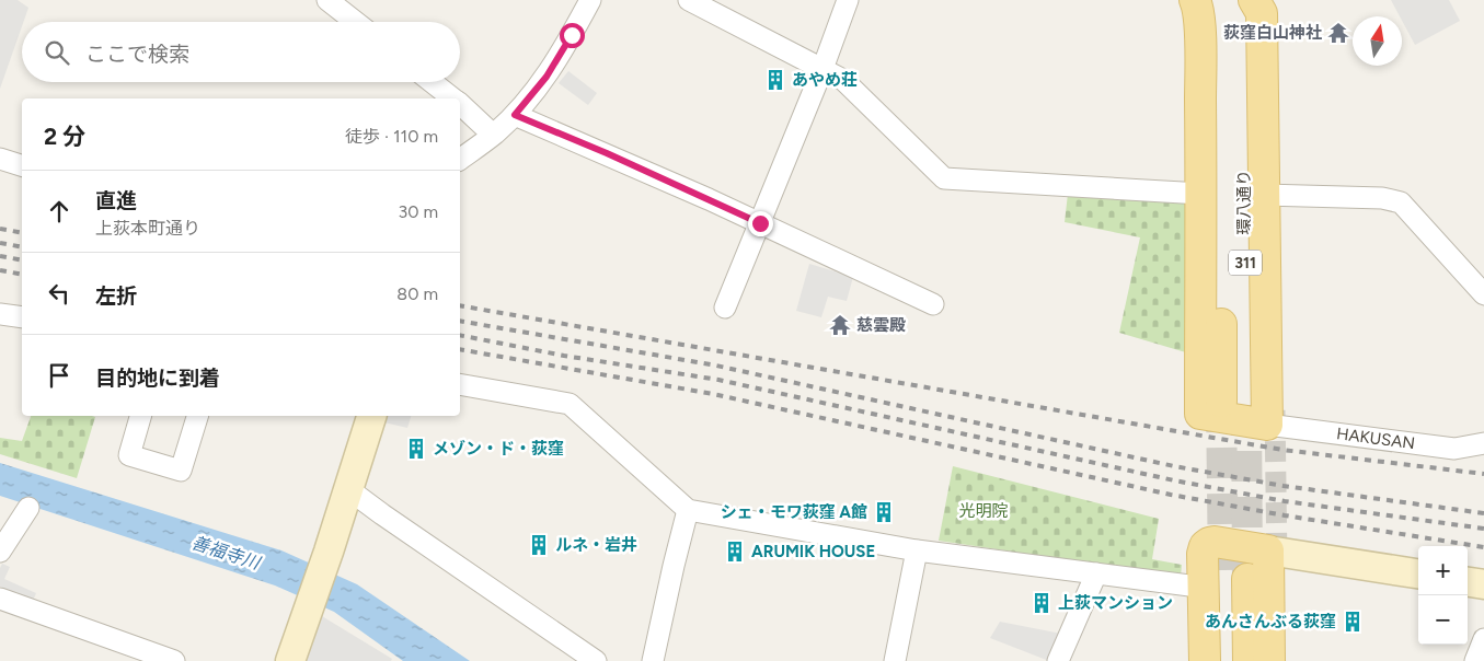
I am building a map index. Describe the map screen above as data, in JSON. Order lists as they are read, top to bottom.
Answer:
{
  "streets": {
    "main road": ["環八通り", "311"],
    "street": ["HAKUSAN"]
  },
  "crossings": [
    ["環八通り", "HAKUSAN"]
  ],
  "water": ["善福寺川"],
  "parks": ["光明院"],
  "places": {
    "temple": ["荻窪白山神社", "慈雲殿"],
    "building": [
      "あやめ荘",
      "メゾン・ド・荻窪",
      "シェ・モワ荻窪 A館",
      "ルネ・岩井",
      "ARUMIK HOUSE",
      "上荻マンション",
      "あんさんぶる荻窪"
    ]
  },
  "north": "top",
  "page": {
    "search": "ここで検索",
    "heading": ["2 分", "徒歩 · 110 m"],
    "list": [
      ["直進", "上荻本町通り", "30 m"],
      ["左折", "80 m"],
      "目的地に到着"
    ],
    "map_buttons": ["+", "−"]
  }
}
